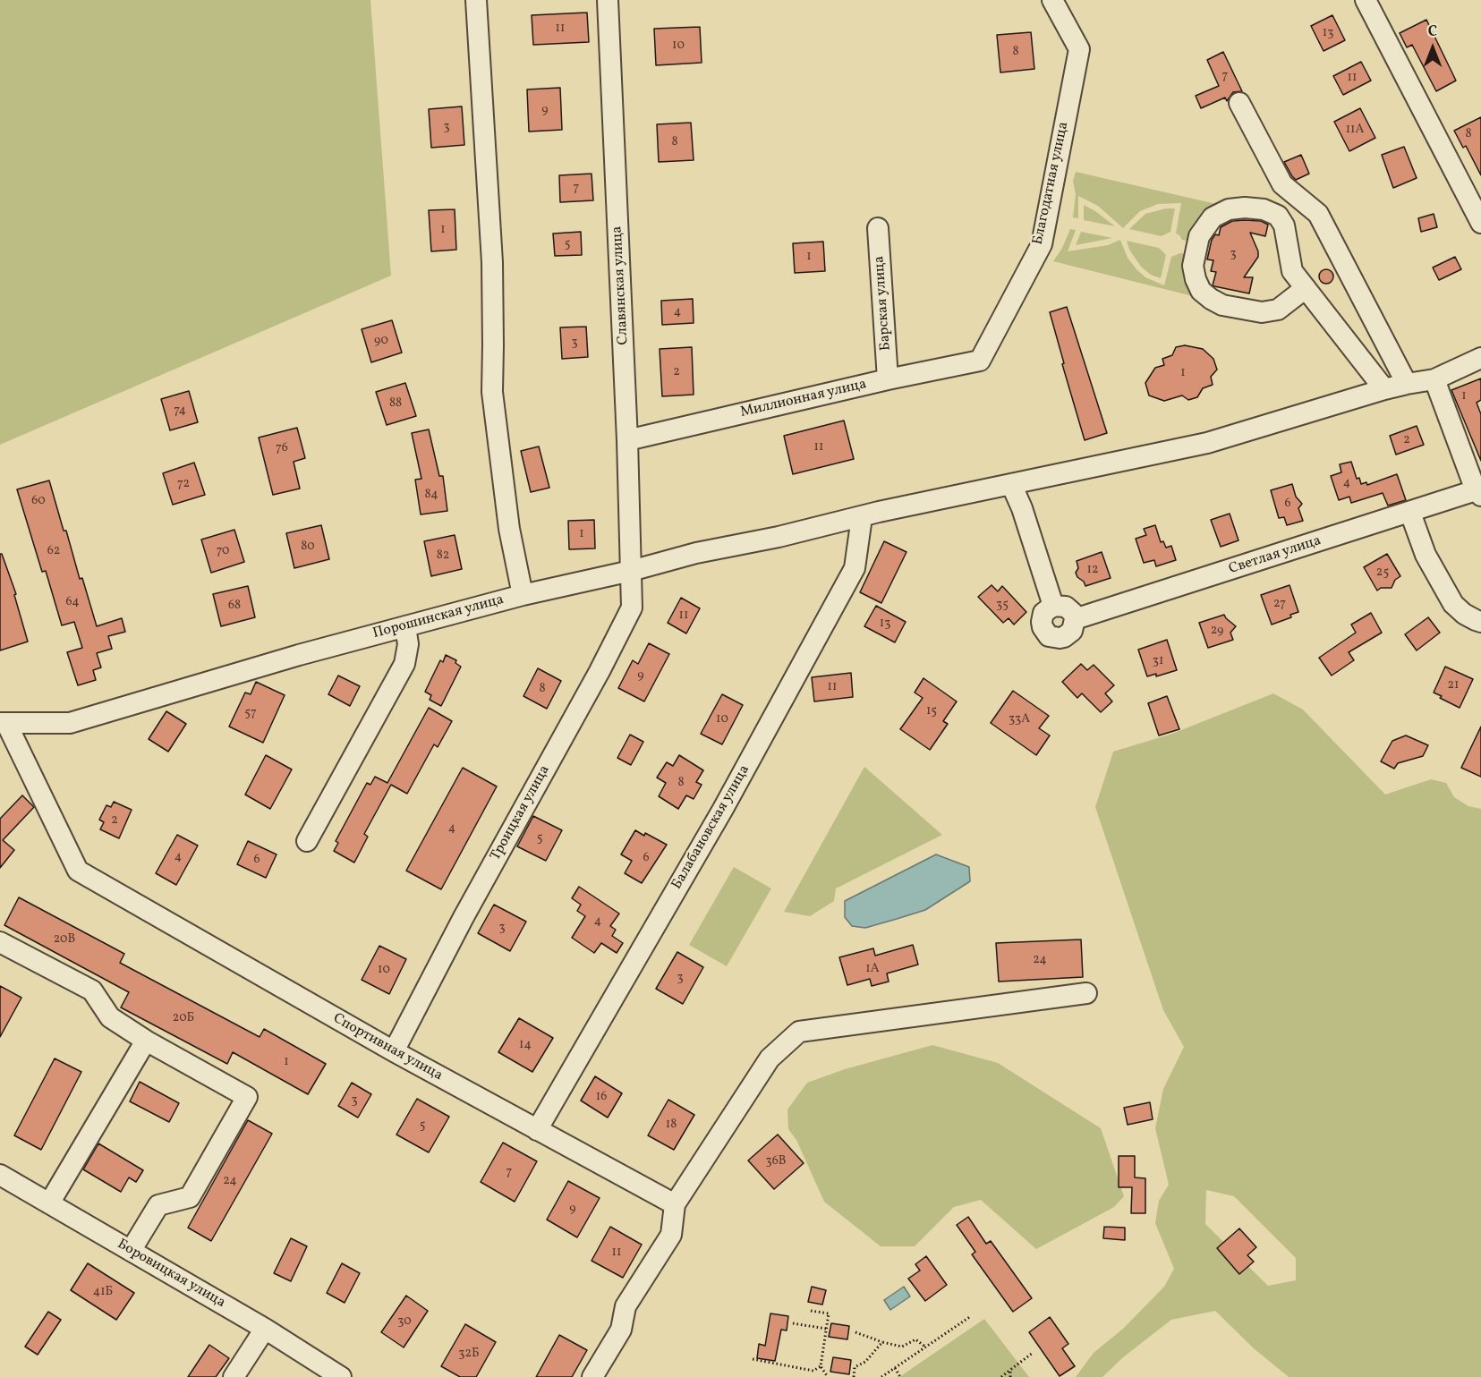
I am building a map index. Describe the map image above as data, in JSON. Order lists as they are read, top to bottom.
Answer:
{
  "streets": {
    "street": [
      "Благодатная улица",
      "Славянская улица",
      "Барская улица",
      "Миллионная улица",
      "Светлая улица",
      "Порошинская улица",
      "Троицкая улица",
      "Балабановская улица",
      "Спортивная улица",
      "Боровицкая улица"
    ]
  },
  "crossings": [
    ["Благодатная улица", "Миллионная улица"],
    ["Славянская улица", "Миллионная улица"],
    ["Славянская улица", "Порошинская улица"],
    ["Славянская улица", "Троицкая улица"],
    ["Барская улица", "Миллионная улица"],
    ["Светлая улица", "Порошинская улица"],
    ["Порошинская улица", "Троицкая улица"],
    ["Порошинская улица", "Балабановская улица"],
    ["Порошинская улица", "Спортивная улица"],
    ["Троицкая улица", "Спортивная улица"],
    ["Балабановская улица", "Спортивная улица"]
  ],
  "house_numbers": [
    "11",
    "13",
    "10",
    "8",
    "7",
    "11",
    "9",
    "3",
    "11А",
    "8",
    "8",
    "7",
    "1",
    "5",
    "3",
    "1",
    "4",
    "90",
    "3",
    "2",
    "1",
    "1",
    "88",
    "74",
    "2",
    "11",
    "76",
    "4",
    "72",
    "84",
    "60",
    "6",
    "1",
    "80",
    "62",
    "70",
    "82",
    "12",
    "25",
    "64",
    "27",
    "35",
    "68",
    "11",
    "13",
    "29",
    "31",
    "9",
    "21",
    "11",
    "8",
    "15",
    "57",
    "10",
    "33А",
    "8",
    "2",
    "4",
    "5",
    "4",
    "6",
    "6",
    "4",
    "3",
    "20В",
    "24",
    "1А",
    "10",
    "3",
    "20Б",
    "14",
    "1",
    "16",
    "3",
    "18",
    "5",
    "36В",
    "7",
    "24",
    "9",
    "11",
    "41Б",
    "30",
    "32Б"
  ],
  "north": "top"
}
